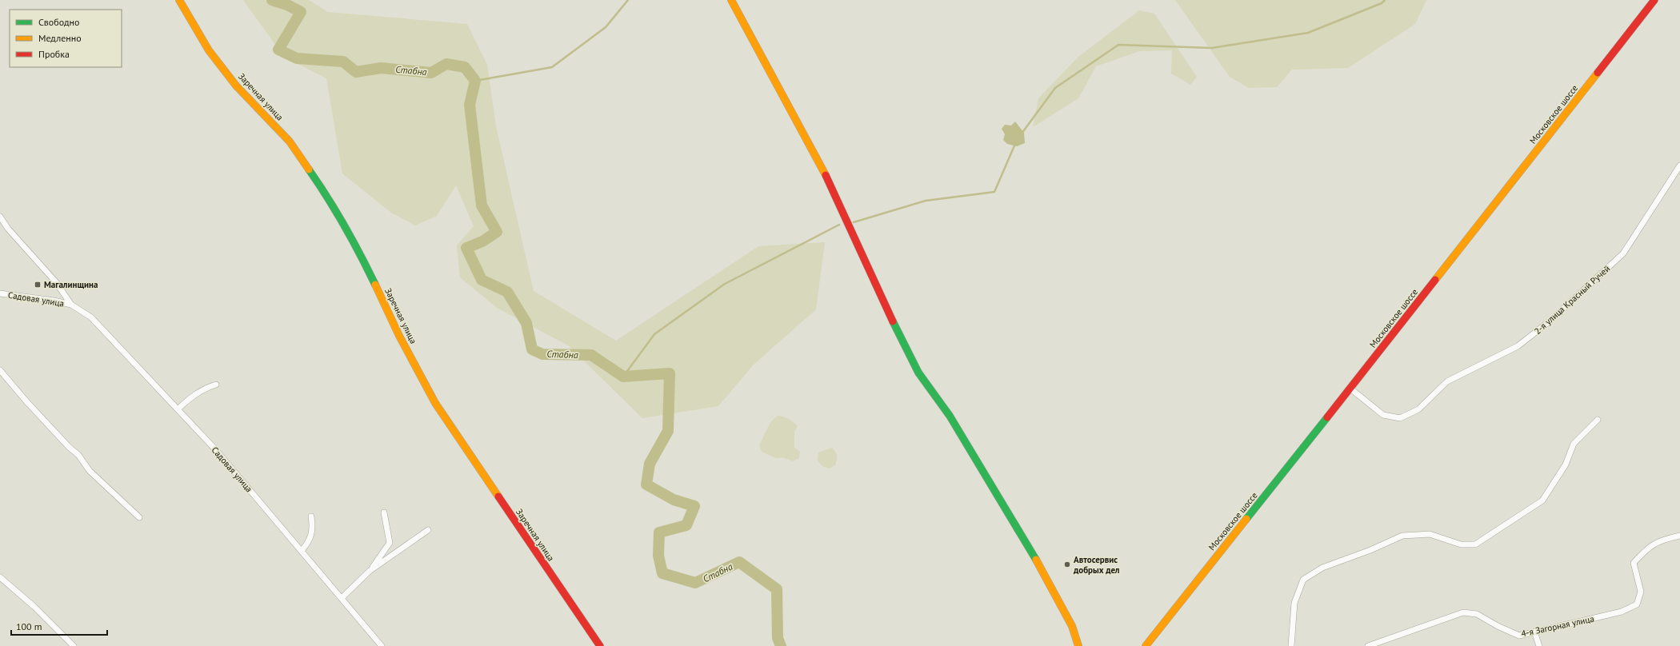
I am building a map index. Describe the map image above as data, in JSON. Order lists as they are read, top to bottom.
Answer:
{
  "streets": {
    "street": [
      "Заречная улица",
      "Московское шоссе",
      "Садовая улица",
      "2-я улица Красный Ручей",
      "4-я Загорная улица"
    ]
  },
  "crossings": [
    ["Московское шоссе", "2-я улица Красный Ручей"]
  ],
  "water": ["Стабна"],
  "places": {
    "transit": ["Магалинщина"],
    "other": ["Автосервис добрых дел"]
  },
  "legend": ["Свободно", "Медленно", "Пробка"],
  "scale_bar": "100 m"
}
